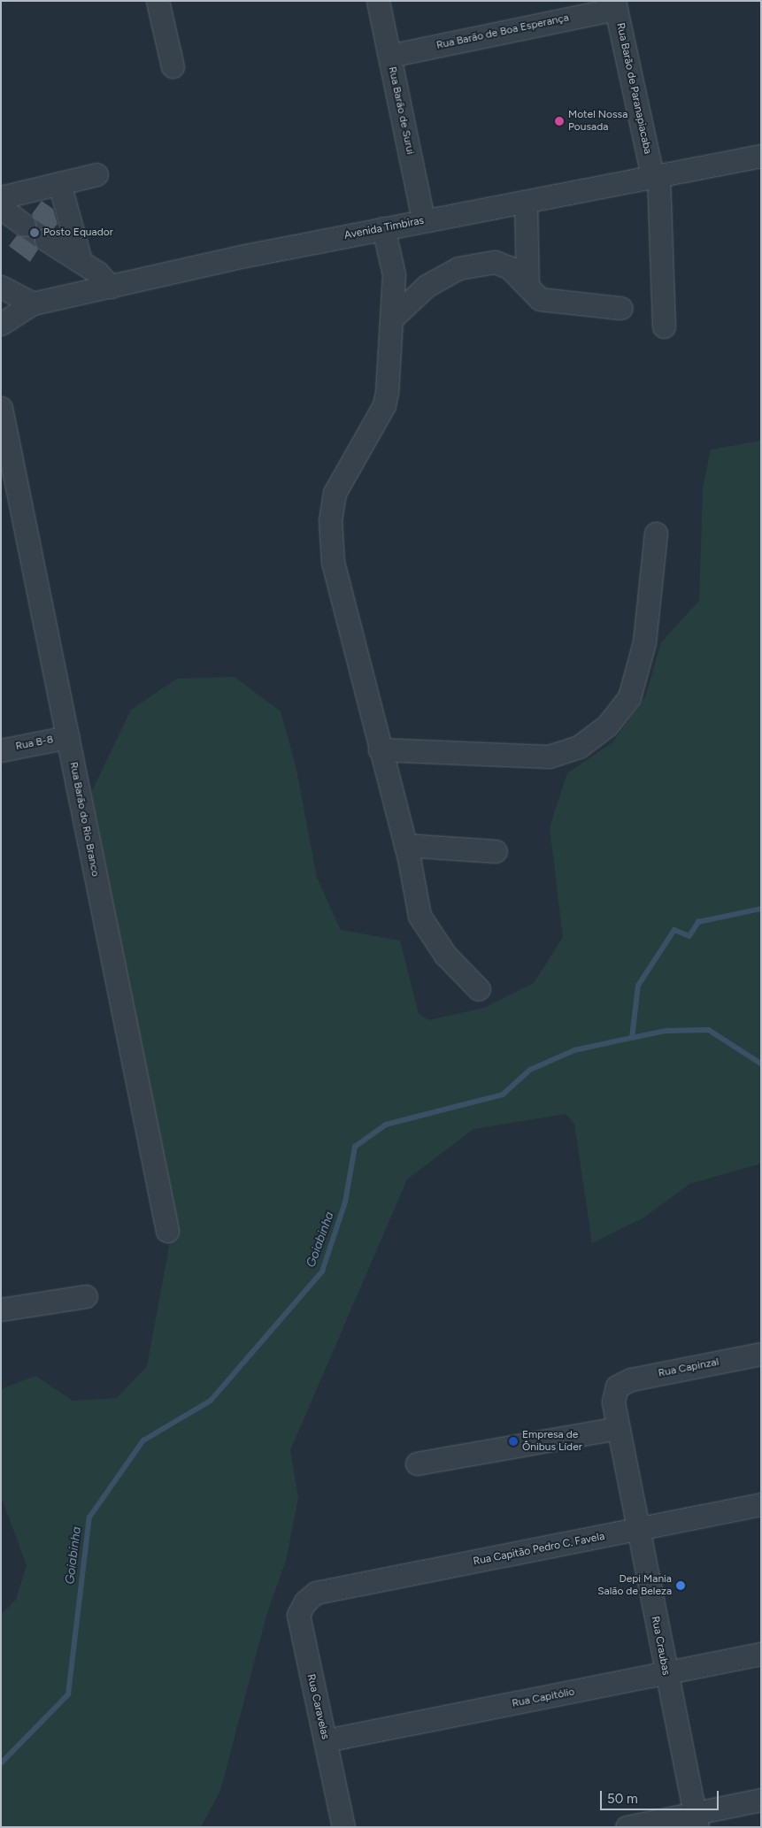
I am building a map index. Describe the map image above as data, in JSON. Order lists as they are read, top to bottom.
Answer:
{
  "streets": {
    "street": [
      "Rua Barão de Boa Esperança",
      "Rua Barão de Paranapiacaba",
      "Rua Barão de Surui",
      "Avenida Timbiras",
      "Rua B-8",
      "Rua Barão do Rio Branco",
      "Rua Capinzal",
      "Rua Capitão Pedro C. Favela",
      "Rua Craubas",
      "Rua Capitólio",
      "Rua Caravelas"
    ]
  },
  "crossings": [
    ["Rua Barão de Boa Esperança", "Rua Barão de Paranapiacaba"],
    ["Rua Barão de Boa Esperança", "Rua Barão de Surui"],
    ["Rua Barão de Paranapiacaba", "Avenida Timbiras"],
    ["Rua Barão de Surui", "Avenida Timbiras"],
    ["Rua B-8", "Rua Barão do Rio Branco"],
    ["Rua Capinzal", "Rua Craubas"],
    ["Rua Capitão Pedro C. Favela", "Rua Craubas"],
    ["Rua Capitão Pedro C. Favela", "Rua Caravelas"],
    ["Rua Craubas", "Rua Capitólio"],
    ["Rua Capitólio", "Rua Caravelas"]
  ],
  "water": ["Goiabinha"],
  "places": [
    "Motel Nossa Pousada",
    "Posto Equador",
    "Empresa de Ônibus Líder",
    "Depi Mania Salão de Beleza"
  ],
  "scale_bar": "50 m"
}
